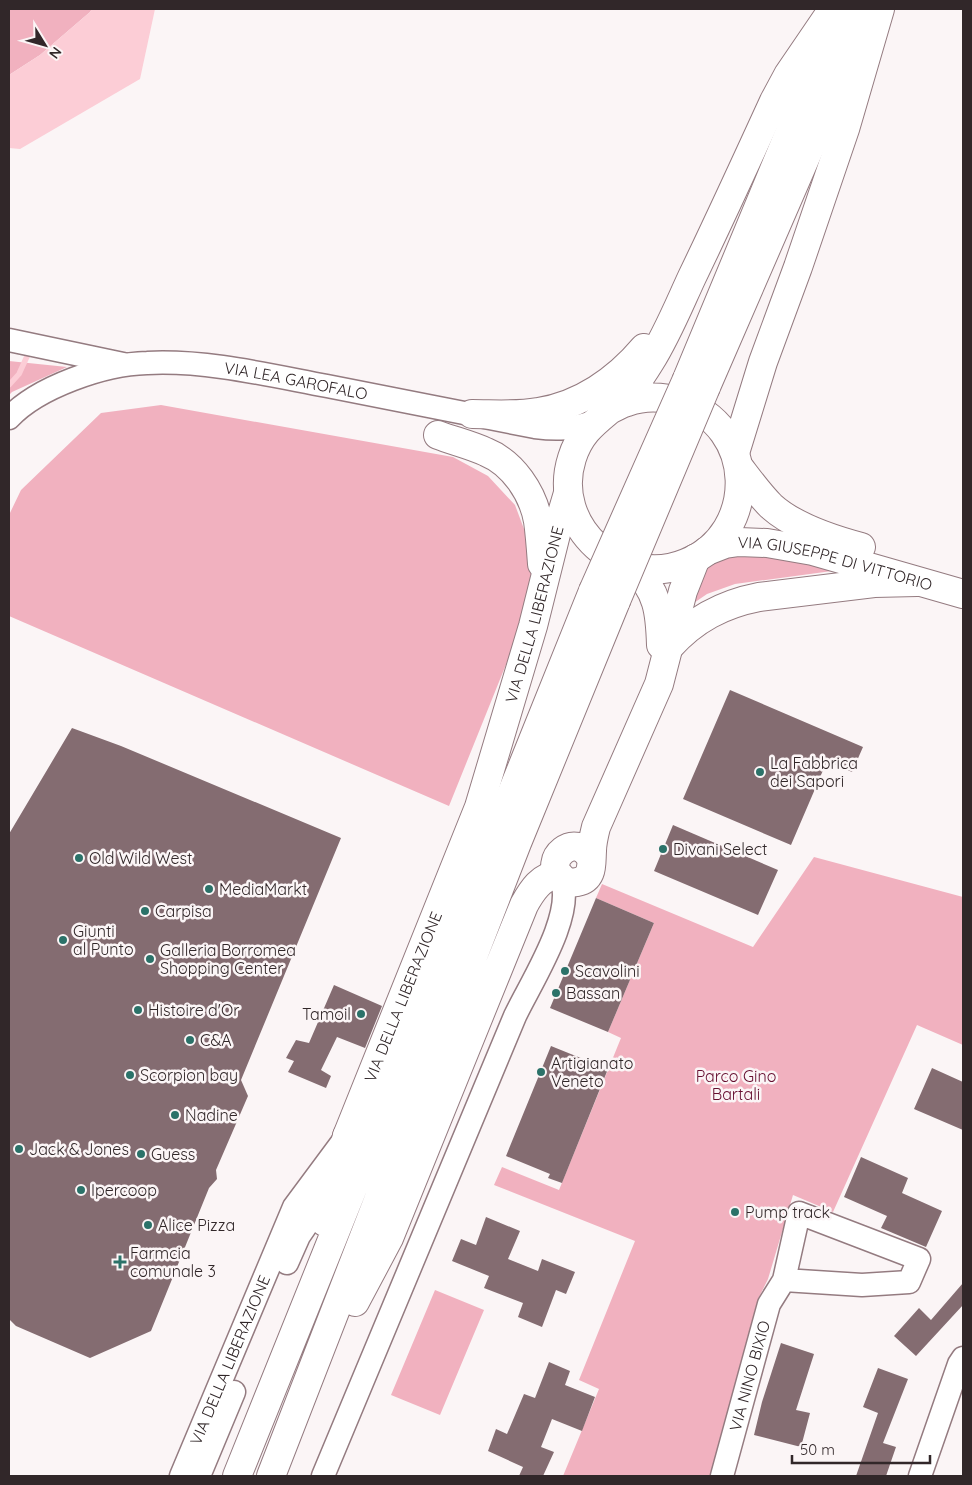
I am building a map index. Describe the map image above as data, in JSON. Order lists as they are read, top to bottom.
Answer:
{
  "streets": {
    "main road": ["VIA GIUSEPPE DI VITTORIO", "VIA DELLA LIBERAZIONE"],
    "street": ["VIA LEA GAROFALO", "VIA NINO BIXIO"]
  },
  "crossings": [
    ["VIA LEA GAROFALO", "VIA GIUSEPPE DI VITTORIO"],
    ["VIA LEA GAROFALO", "VIA DELLA LIBERAZIONE"],
    ["VIA GIUSEPPE DI VITTORIO", "VIA DELLA LIBERAZIONE"]
  ],
  "parks": ["Parco Gino Bartali"],
  "places": {
    "other": [
      "La Fabbrica dei Sapori",
      "Divani Select",
      "Old Wild West",
      "MediaMarkt",
      "Carpisa",
      "Giunti al Punto",
      "Galleria Borromea Shopping Center",
      "Scavolini",
      "Bassan",
      "Histoire d'Or",
      "Tamoil",
      "C&A",
      "Artigianato Veneto",
      "Scorpion bay",
      "Nadine",
      "Jack & Jones",
      "Guess",
      "Ipercoop",
      "Pump track",
      "Alice Pizza"
    ],
    "health": ["Farmcia comunale 3"]
  },
  "scale_bar": "50 m",
  "north": "bottom right"
}
